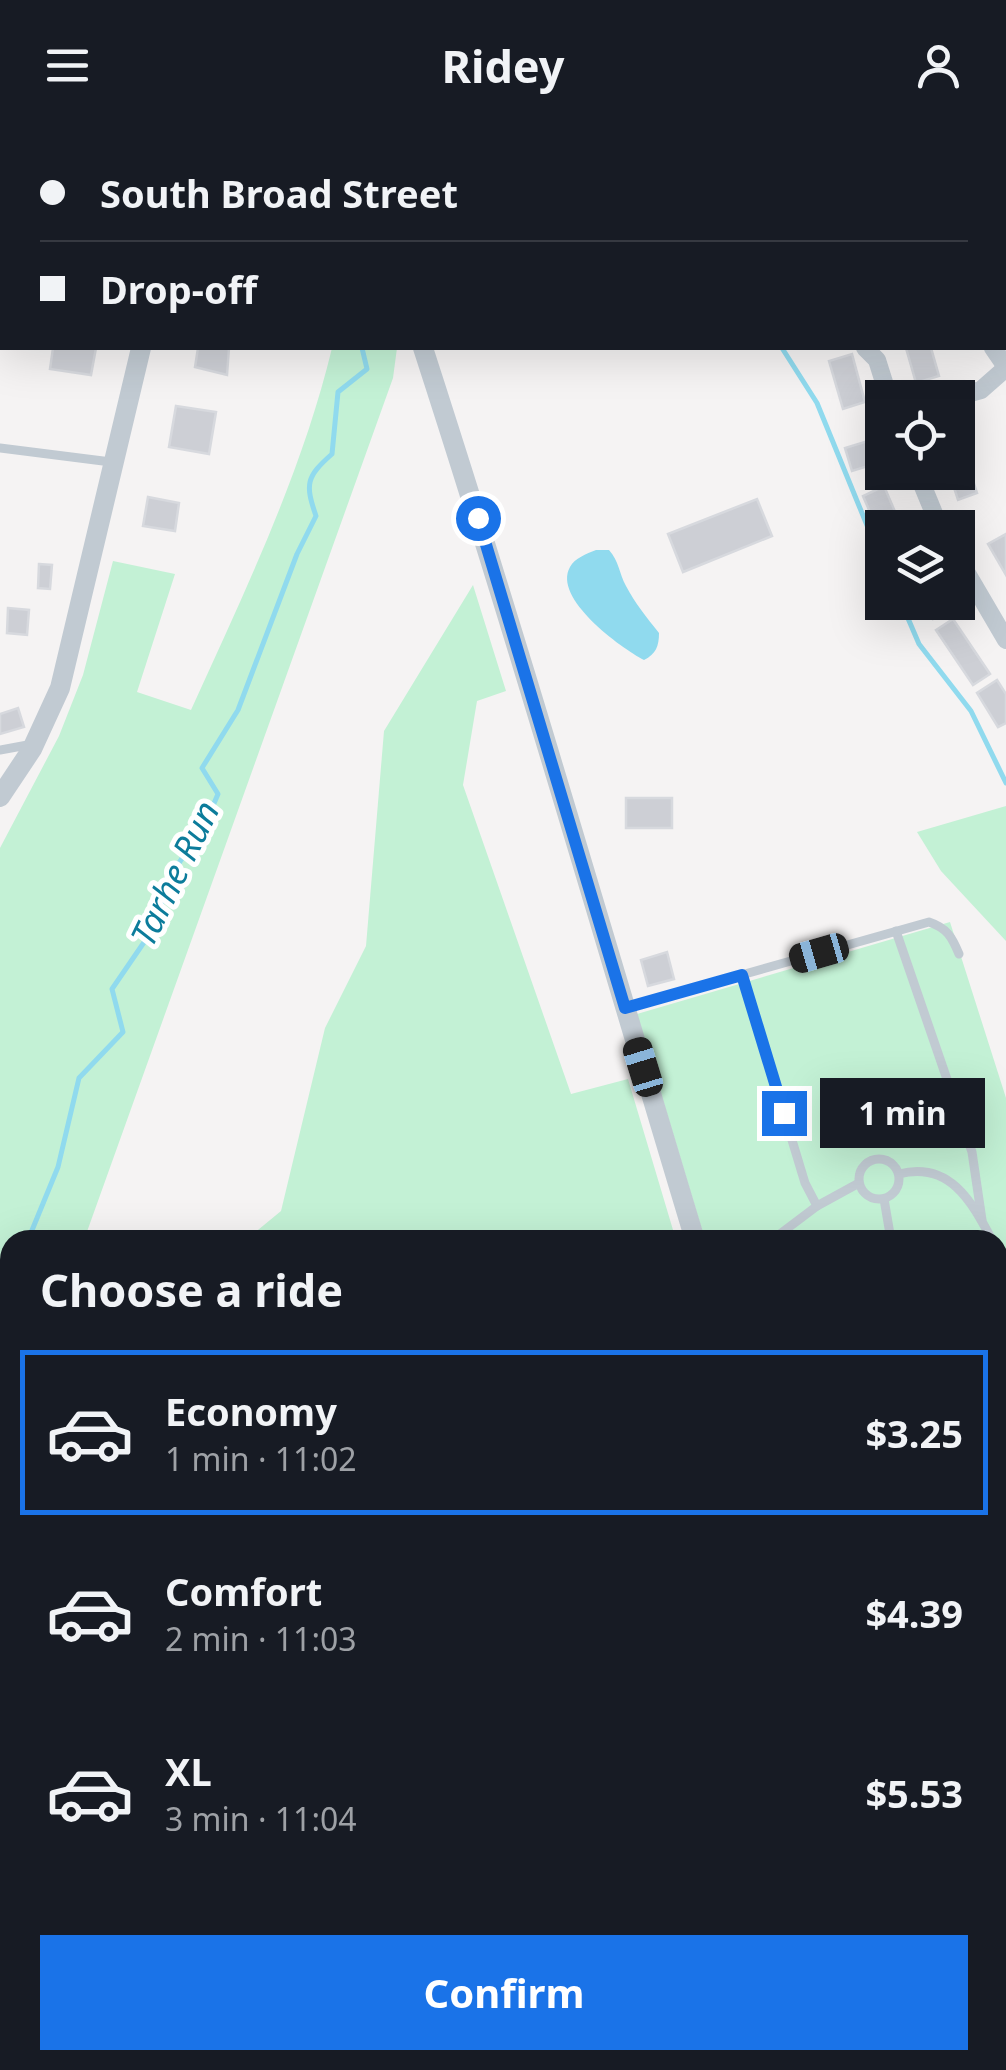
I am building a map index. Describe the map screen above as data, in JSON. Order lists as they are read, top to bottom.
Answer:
{
  "water": ["Tarhe Run"],
  "page": {
    "header": "Ridey",
    "banner": ["South Broad Street", "Drop-off"],
    "bubble": "1 min",
    "heading": "Choose a ride",
    "list": [
      {
        "name": "Economy",
        "note": "1 min · 11:02",
        "value": "$3.25"
      },
      {
        "name": "Comfort",
        "note": "2 min · 11:03",
        "value": "$4.39"
      },
      {
        "name": "XL",
        "note": "3 min · 11:04",
        "value": "$5.53"
      }
    ],
    "buttons": "Confirm"
  }
}
